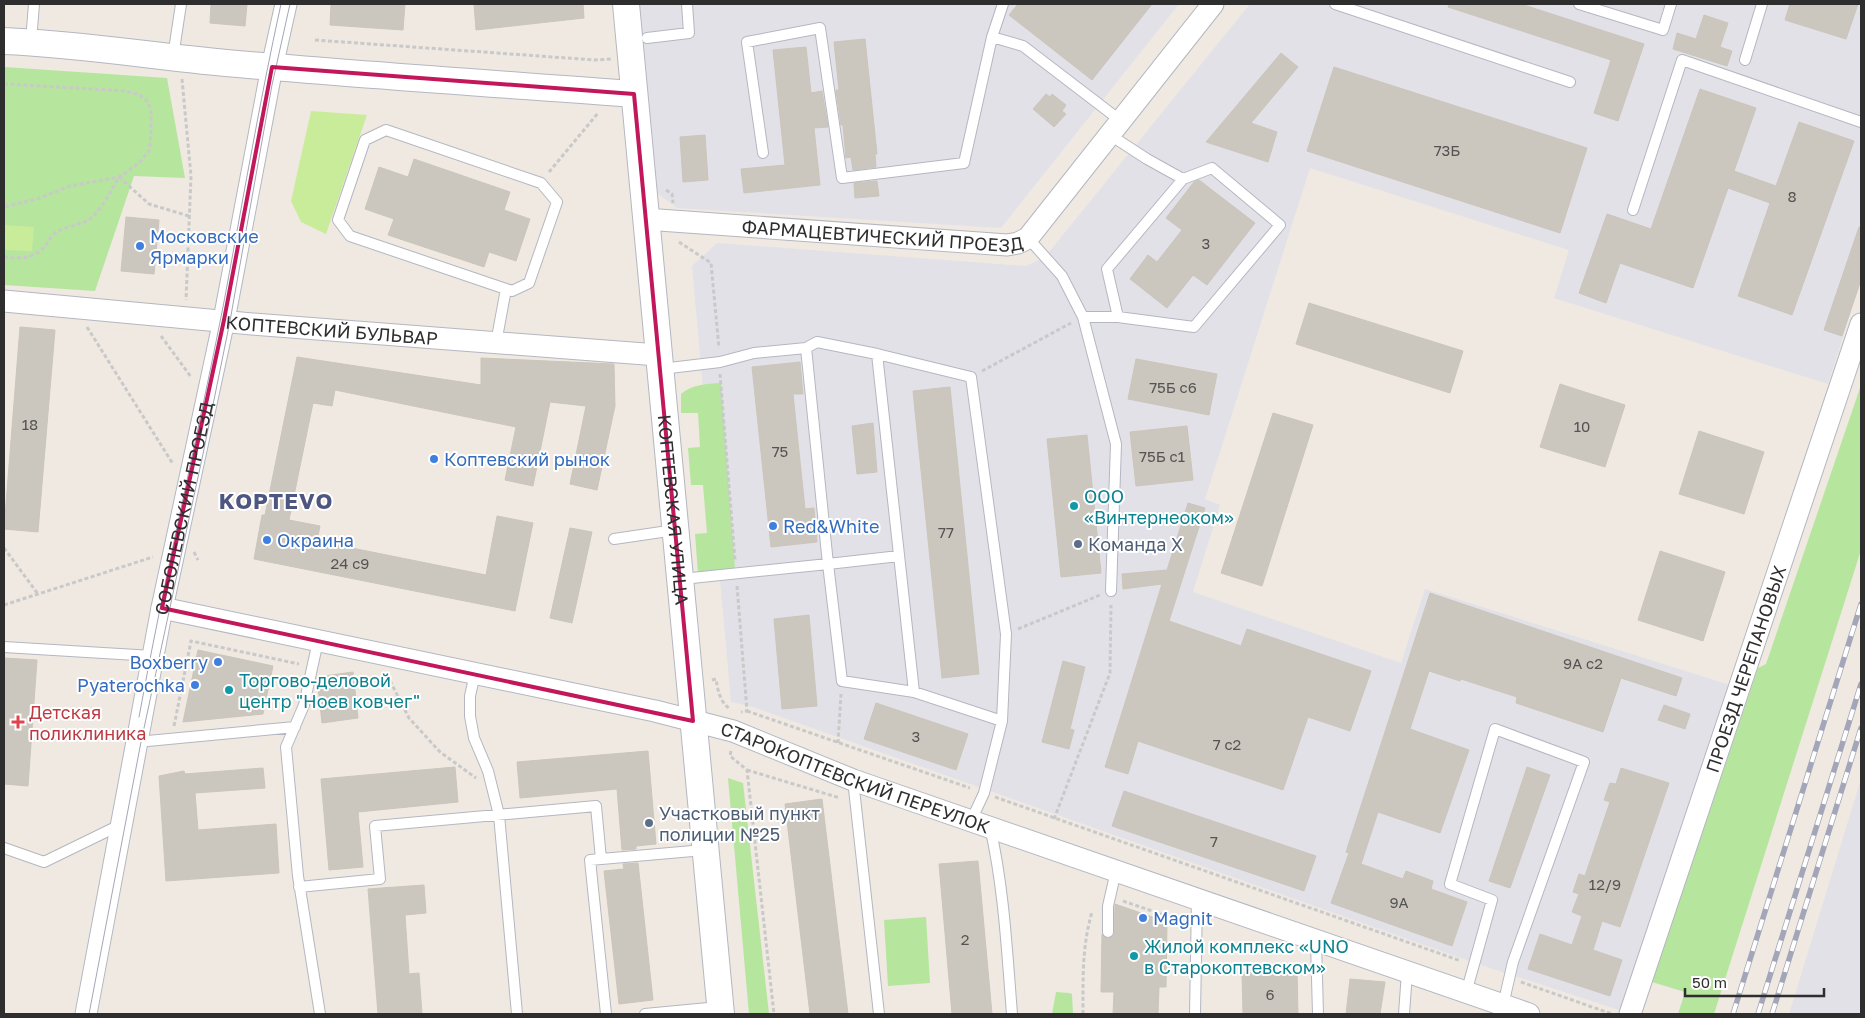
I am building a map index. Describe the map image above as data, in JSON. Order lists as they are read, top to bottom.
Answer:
{
  "streets": {
    "street": [
      "ФАРМАЦЕВТИЧЕСКИЙ ПРОЕЗД",
      "КОПТЕВСКИЙ БУЛЬВАР",
      "СОБОЛЕВСКИЙ ПРОЕЗД",
      "КОПТЕВСКАЯ УЛИЦА",
      "ПРОЕЗД ЧЕРЕПАНОВЫХ",
      "СТАРОКОПТЕВСКИЙ ПЕРЕУЛОК"
    ]
  },
  "crossings": [
    ["ФАРМАЦЕВТИЧЕСКИЙ ПРОЕЗД", "КОПТЕВСКАЯ УЛИЦА"],
    ["КОПТЕВСКИЙ БУЛЬВАР", "СОБОЛЕВСКИЙ ПРОЕЗД"],
    ["КОПТЕВСКИЙ БУЛЬВАР", "КОПТЕВСКАЯ УЛИЦА"],
    ["СОБОЛЕВСКИЙ ПРОЕЗД", "СТАРОКОПТЕВСКИЙ ПЕРЕУЛОК"],
    ["КОПТЕВСКАЯ УЛИЦА", "СТАРОКОПТЕВСКИЙ ПЕРЕУЛОК"]
  ],
  "districts": ["KOPTEVO"],
  "places": {
    "other": [
      "Московские Ярмарки",
      "Коптевский рынок",
      "ООО «Винтернеоком»",
      "Red&White",
      "Окраина",
      "Команда Х",
      "Boxberry",
      "Pyaterochka",
      "Торгово-деловой центр \"Ноев ковчег\"",
      "Участковый пункт полиции №25",
      "Magnit",
      "Жилой комплекс «UNO в Старокоптевском»"
    ],
    "health": ["Детская поликлиника"]
  },
  "house_numbers": [
    "73Б",
    "8",
    "3",
    "75Б с6",
    "18",
    "10",
    "75",
    "75Б с1",
    "77",
    "24 с9",
    "9А с2",
    "3",
    "7 с2",
    "7",
    "12/9",
    "9А",
    "2",
    "6"
  ],
  "scale_bar": "50 m"
}
